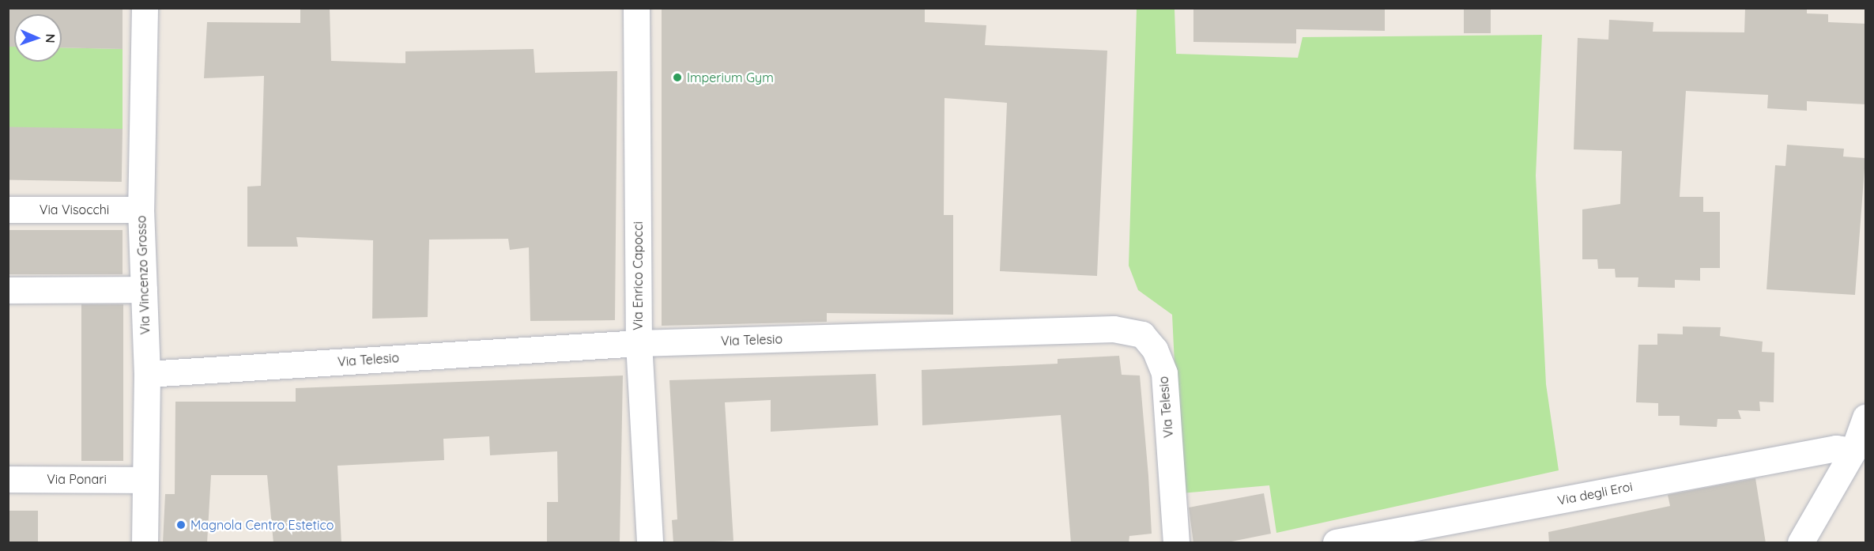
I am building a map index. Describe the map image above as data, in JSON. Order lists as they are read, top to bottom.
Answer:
{
  "streets": {
    "street": [
      "Via Visocchi",
      "Via Vincenzo Grosso",
      "Via Enrico Capocci",
      "Via Telesio",
      "Via Ponari",
      "Via degli Eroi"
    ]
  },
  "crossings": [
    ["Via Visocchi", "Via Vincenzo Grosso"],
    ["Via Vincenzo Grosso", "Via Telesio"],
    ["Via Vincenzo Grosso", "Via Ponari"],
    ["Via Enrico Capocci", "Via Telesio"]
  ],
  "places": ["Imperium Gym", "Magnola Centro Estetico"],
  "north": "right"
}
